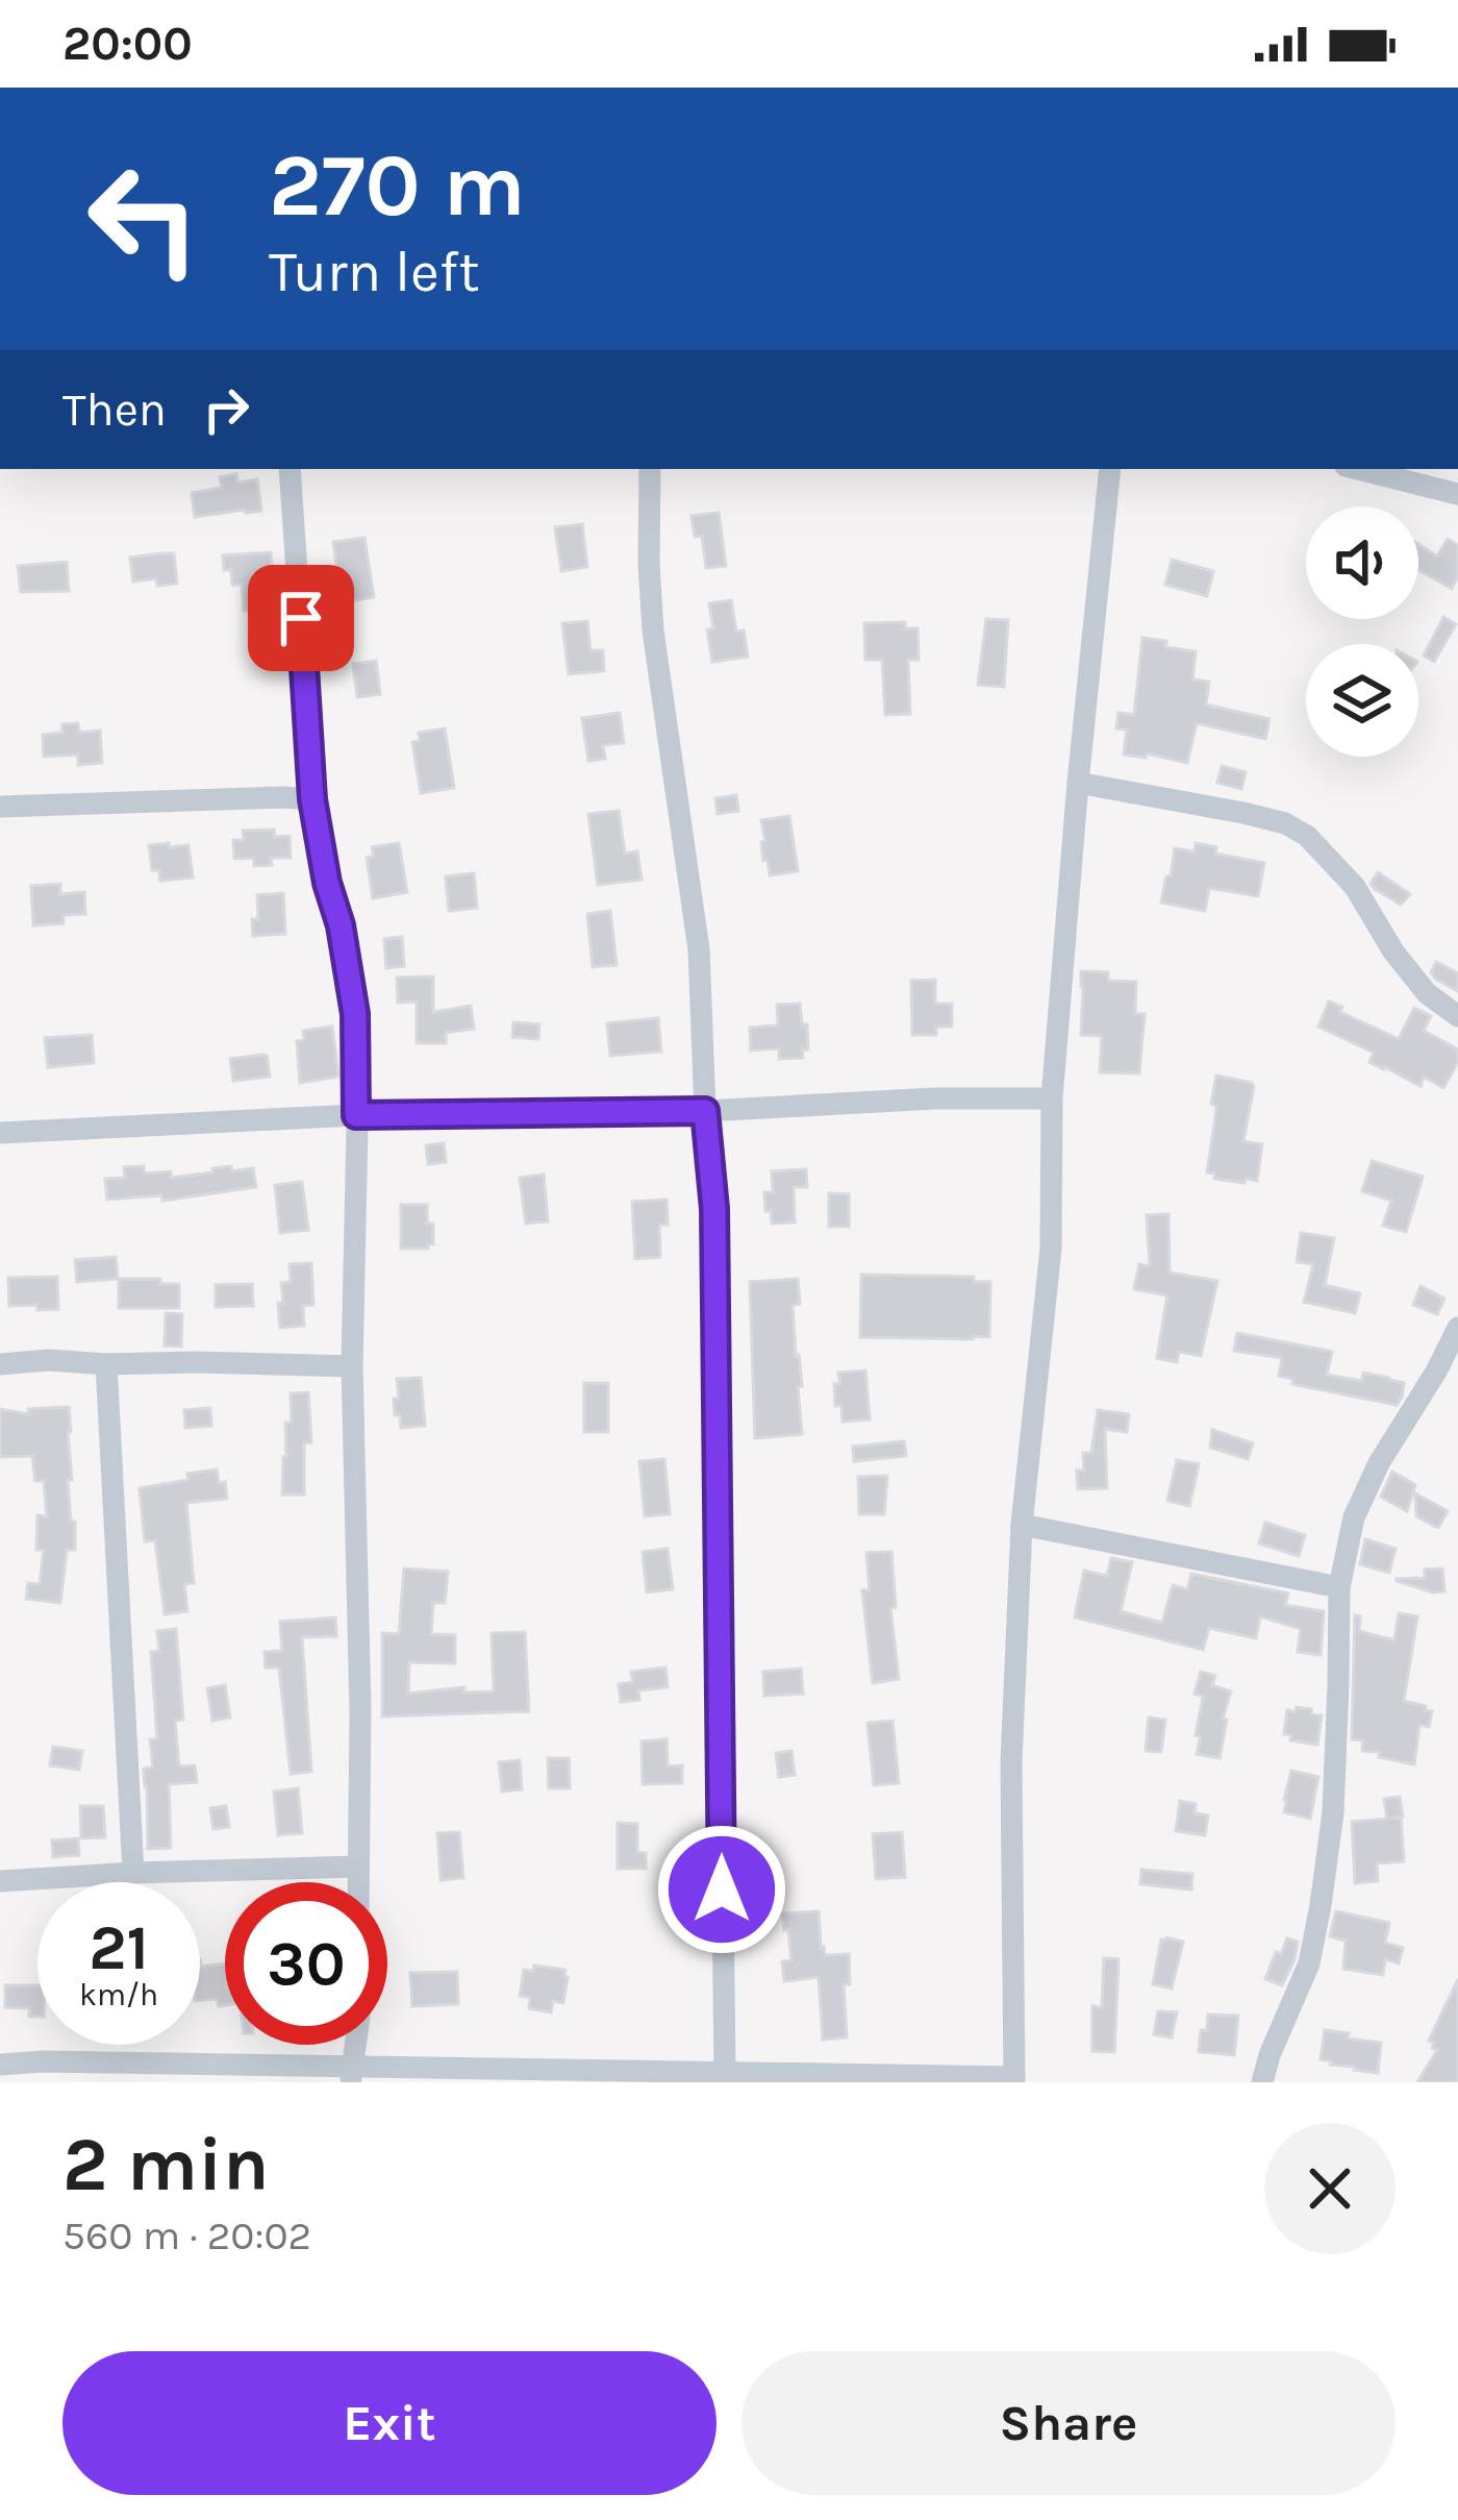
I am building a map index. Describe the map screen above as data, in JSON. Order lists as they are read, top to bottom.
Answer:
{
  "page": {
    "status": "20:00",
    "turn": ["270 m", "Turn left"],
    "then": "Then",
    "speed": "21 km/h",
    "limit": "30",
    "heading": ["2 min", "560 m · 20:02"],
    "buttons": ["Exit", "Share"]
  }
}
